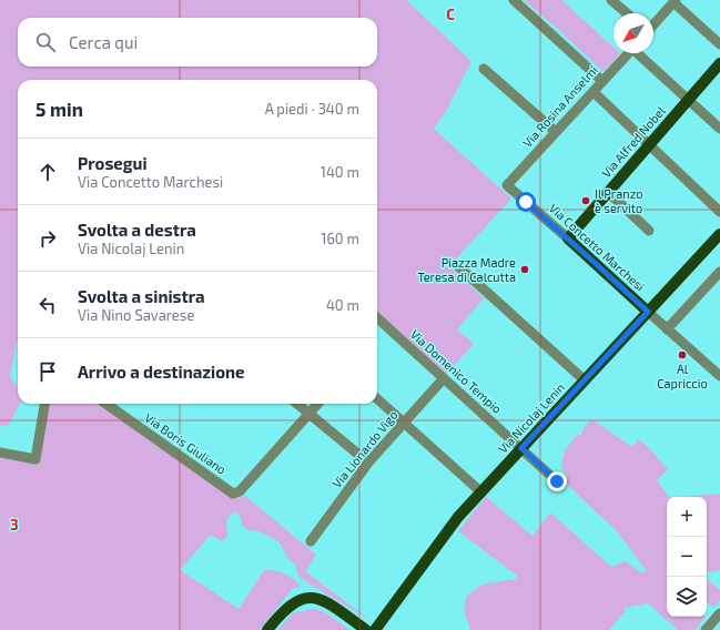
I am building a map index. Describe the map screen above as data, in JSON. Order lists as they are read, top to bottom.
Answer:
{
  "streets": {
    "main road": ["Via Alfred Nobel", "Via Concetto Marchesi", "Via Nicolaj Lenin"],
    "street": [
      "Via Rosina Anselmi",
      "Via Domenico Tempio",
      "Via Boris Giuliano",
      "Via Lionardo Vigo"
    ]
  },
  "crossings": [
    ["Via Rosina Anselmi", "Via Concetto Marchesi"],
    ["Via Alfred Nobel", "Via Concetto Marchesi"],
    ["Via Concetto Marchesi", "Via Nicolaj Lenin"],
    ["Via Domenico Tempio", "Via Nicolaj Lenin"],
    ["Via Domenico Tempio", "Via Lionardo Vigo"]
  ],
  "places": ["Il Pranzo è servito", "Piazza Madre Teresa di Calcutta", "Al Capriccio"],
  "north": "bottom left",
  "page": {
    "search": "Cerca qui",
    "heading": ["5 min", "A piedi · 340 m"],
    "list": [
      ["Prosegui", "Via Concetto Marchesi", "140 m"],
      ["Svolta a destra", "Via Nicolaj Lenin", "160 m"],
      ["Svolta a sinistra", "Via Nino Savarese", "40 m"],
      "Arrivo a destinazione"
    ],
    "map_buttons": ["+", "−"]
  },
  "grid": {
    "columns": ["C"],
    "rows": ["3"]
  }
}
